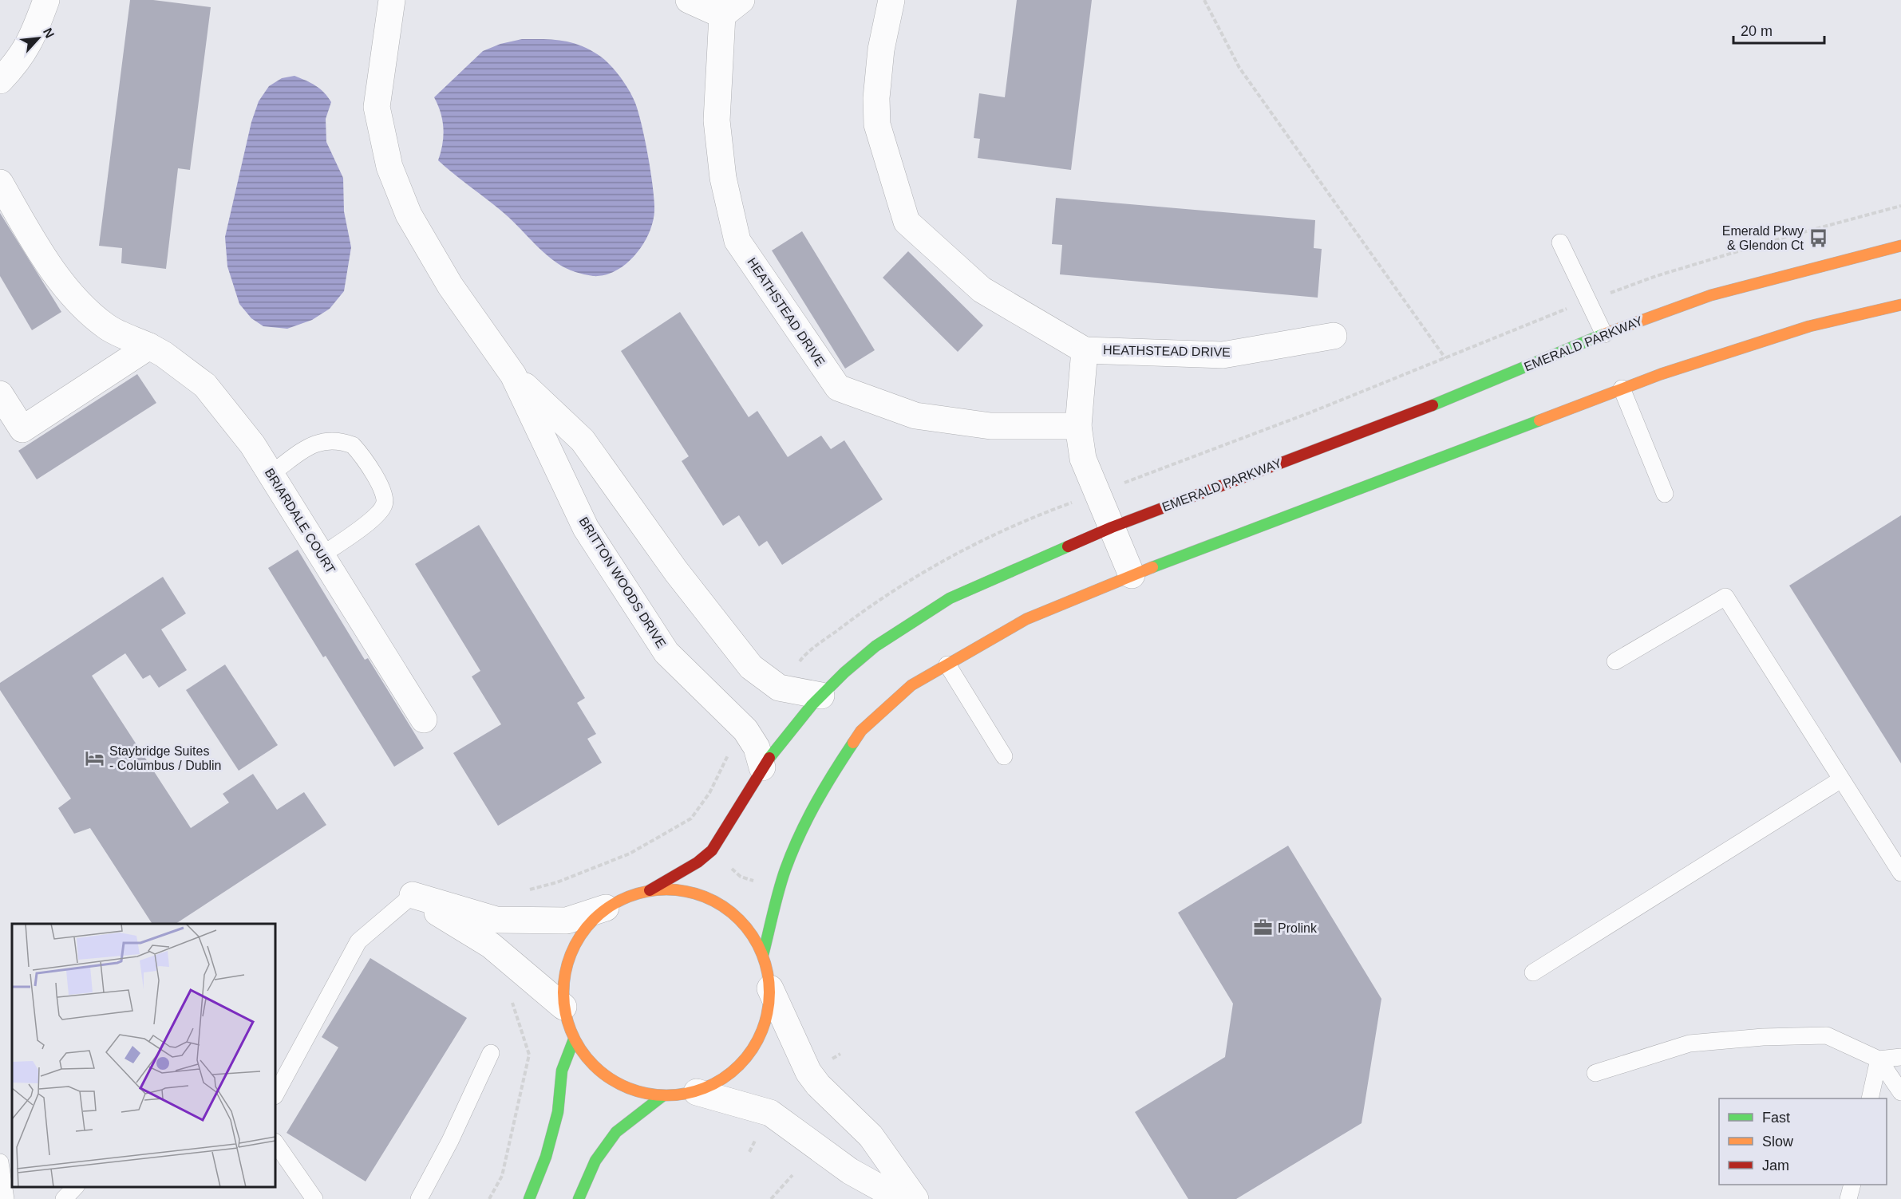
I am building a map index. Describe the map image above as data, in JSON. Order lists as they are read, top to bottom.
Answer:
{
  "streets": {
    "main road": ["EMERALD PARKWAY"],
    "street": ["HEATHSTEAD DRIVE", "BRIARDALE COURT", "BRITTON WOODS DRIVE"]
  },
  "crossings": [
    ["HEATHSTEAD DRIVE", "EMERALD PARKWAY"],
    ["EMERALD PARKWAY", "BRITTON WOODS DRIVE"]
  ],
  "places": {
    "bus stop": ["Emerald Pkwy & Glendon Ct"],
    "hotel": ["Staybridge Suites - Columbus / Dublin"],
    "office": ["Prolink"]
  },
  "legend": ["Fast", "Slow", "Jam"],
  "scale_bar": "20 m",
  "north": "top right"
}
